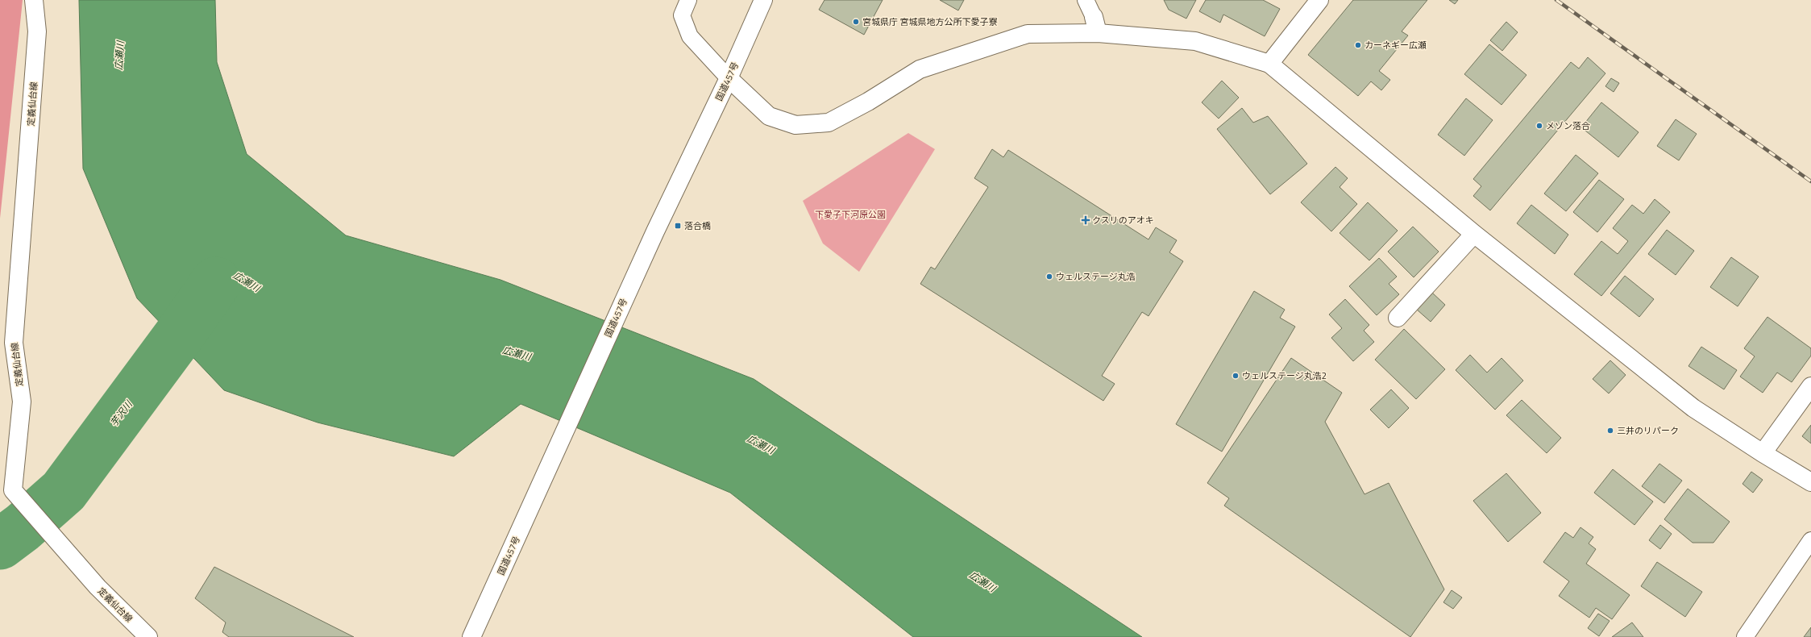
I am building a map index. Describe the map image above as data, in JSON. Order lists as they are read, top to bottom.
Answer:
{
  "streets": {
    "main road": ["国道457号", "定義仙台線"]
  },
  "water": ["広瀬川", "芋沢川"],
  "parks": ["下愛子下河原公園"],
  "places": {
    "other": [
      "宮城県庁 宮城県地方公所下愛子寮",
      "カーネギー広瀬",
      "メゾン落合",
      "ウェルステージ丸浩",
      "ウェルステージ丸浩2",
      "三井のリパーク"
    ],
    "health": ["クスリのアオキ"],
    "transit": ["落合橋"]
  }
}
